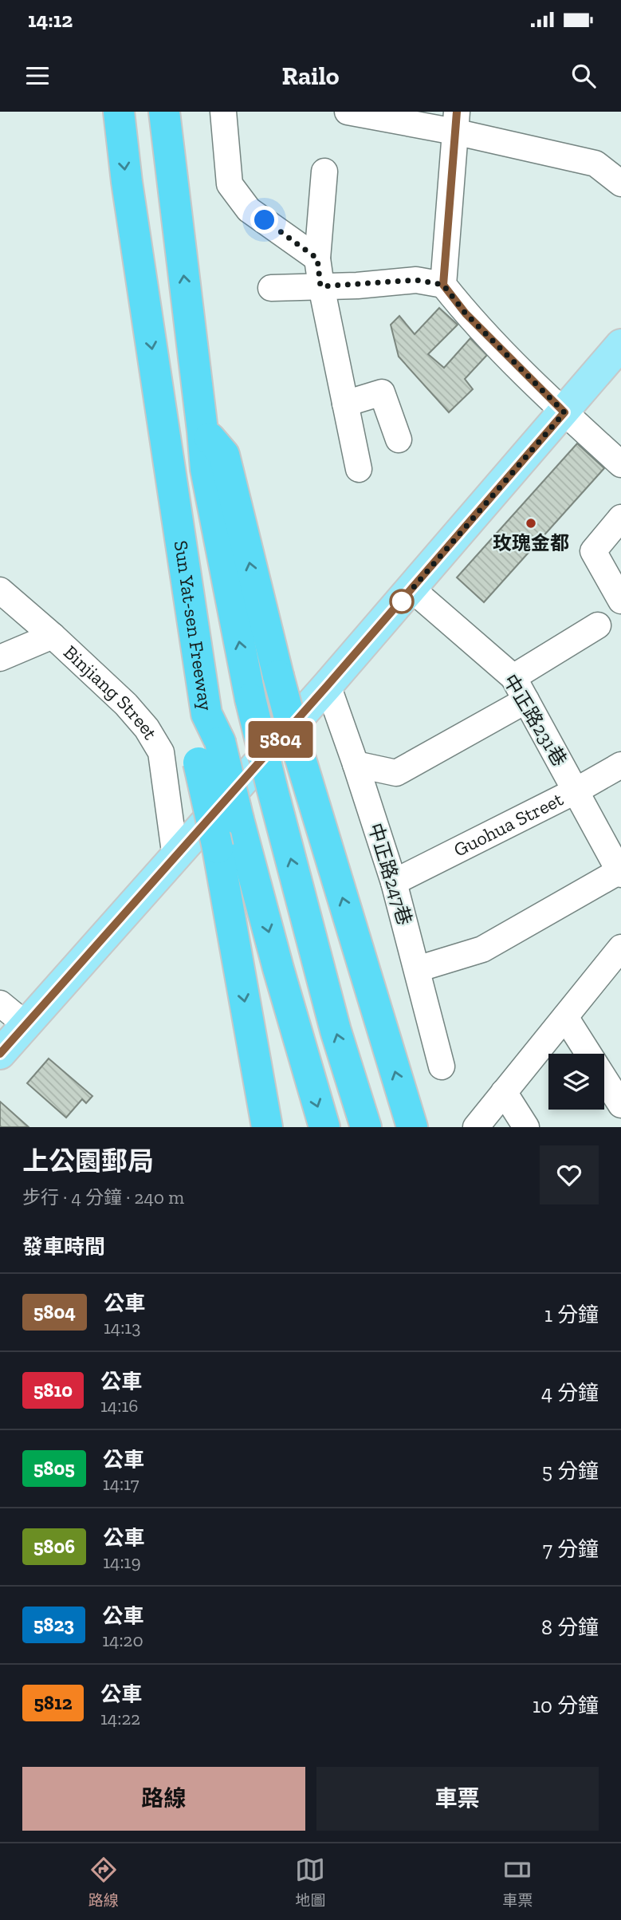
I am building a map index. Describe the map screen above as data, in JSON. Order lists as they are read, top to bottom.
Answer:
{
  "streets": {
    "highway": ["Sun Yat-sen Freeway"],
    "street": [
      "Binjiang Street",
      "中正路231巷",
      "Guohua Street",
      "中正路247巷"
    ]
  },
  "crossings": [
    ["中正路231巷", "Guohua Street"],
    ["Guohua Street", "中正路247巷"]
  ],
  "places": ["玫瑰金都"],
  "lines": ["bus line 5804"],
  "page": {
    "status": "14:12",
    "header": "Railo",
    "on_map": "5804",
    "heading": [
      ["上公園郵局", "步行 · 4 分鐘 · 240 m"],
      "發車時間"
    ],
    "list": [
      {
        "mark": "5804",
        "name": "公車",
        "note": "14:13",
        "value": "1 分鐘"
      },
      {
        "mark": "5810",
        "name": "公車",
        "note": "14:16",
        "value": "4 分鐘"
      },
      {
        "mark": "5805",
        "name": "公車",
        "note": "14:17",
        "value": "5 分鐘"
      },
      {
        "mark": "5806",
        "name": "公車",
        "note": "14:19",
        "value": "7 分鐘"
      },
      {
        "mark": "5823",
        "name": "公車",
        "note": "14:20",
        "value": "8 分鐘"
      },
      {
        "mark": "5812",
        "name": "公車",
        "note": "14:22",
        "value": "10 分鐘"
      }
    ],
    "buttons": ["路線", "車票"],
    "tabs": ["路線", "地圖", "車票"]
  }
}
